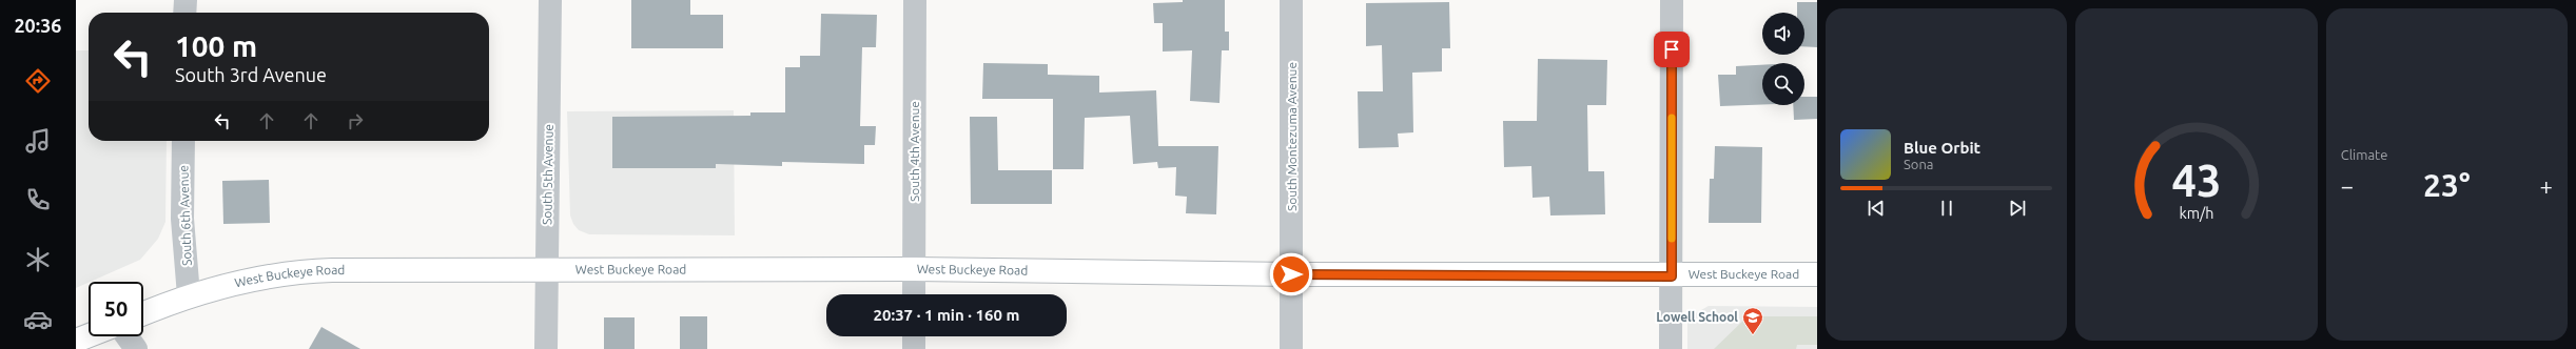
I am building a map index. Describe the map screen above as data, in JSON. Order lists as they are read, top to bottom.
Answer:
{
  "streets": {
    "main road": ["West Buckeye Road"],
    "street": [
      "South Montezuma Avenue",
      "South 4th Avenue",
      "South 5th Avenue",
      "South 6th Avenue"
    ]
  },
  "crossings": [
    ["South Montezuma Avenue", "West Buckeye Road"],
    ["South 4th Avenue", "West Buckeye Road"],
    ["South 5th Avenue", "West Buckeye Road"],
    ["South 6th Avenue", "West Buckeye Road"]
  ],
  "places": {
    "school or university": ["Lowell School"]
  },
  "page": {
    "tabs": "20:36",
    "tile": "Climate",
    "turn": ["100 m", "South 3rd Avenue"],
    "song": ["Blue Orbit", "Sona"],
    "heat": ["−", "23°", "+"],
    "limit": "50",
    "trip": "20:37 · 1 min · 160 m",
    "gauge": ["43", "km/h"]
  }
}
